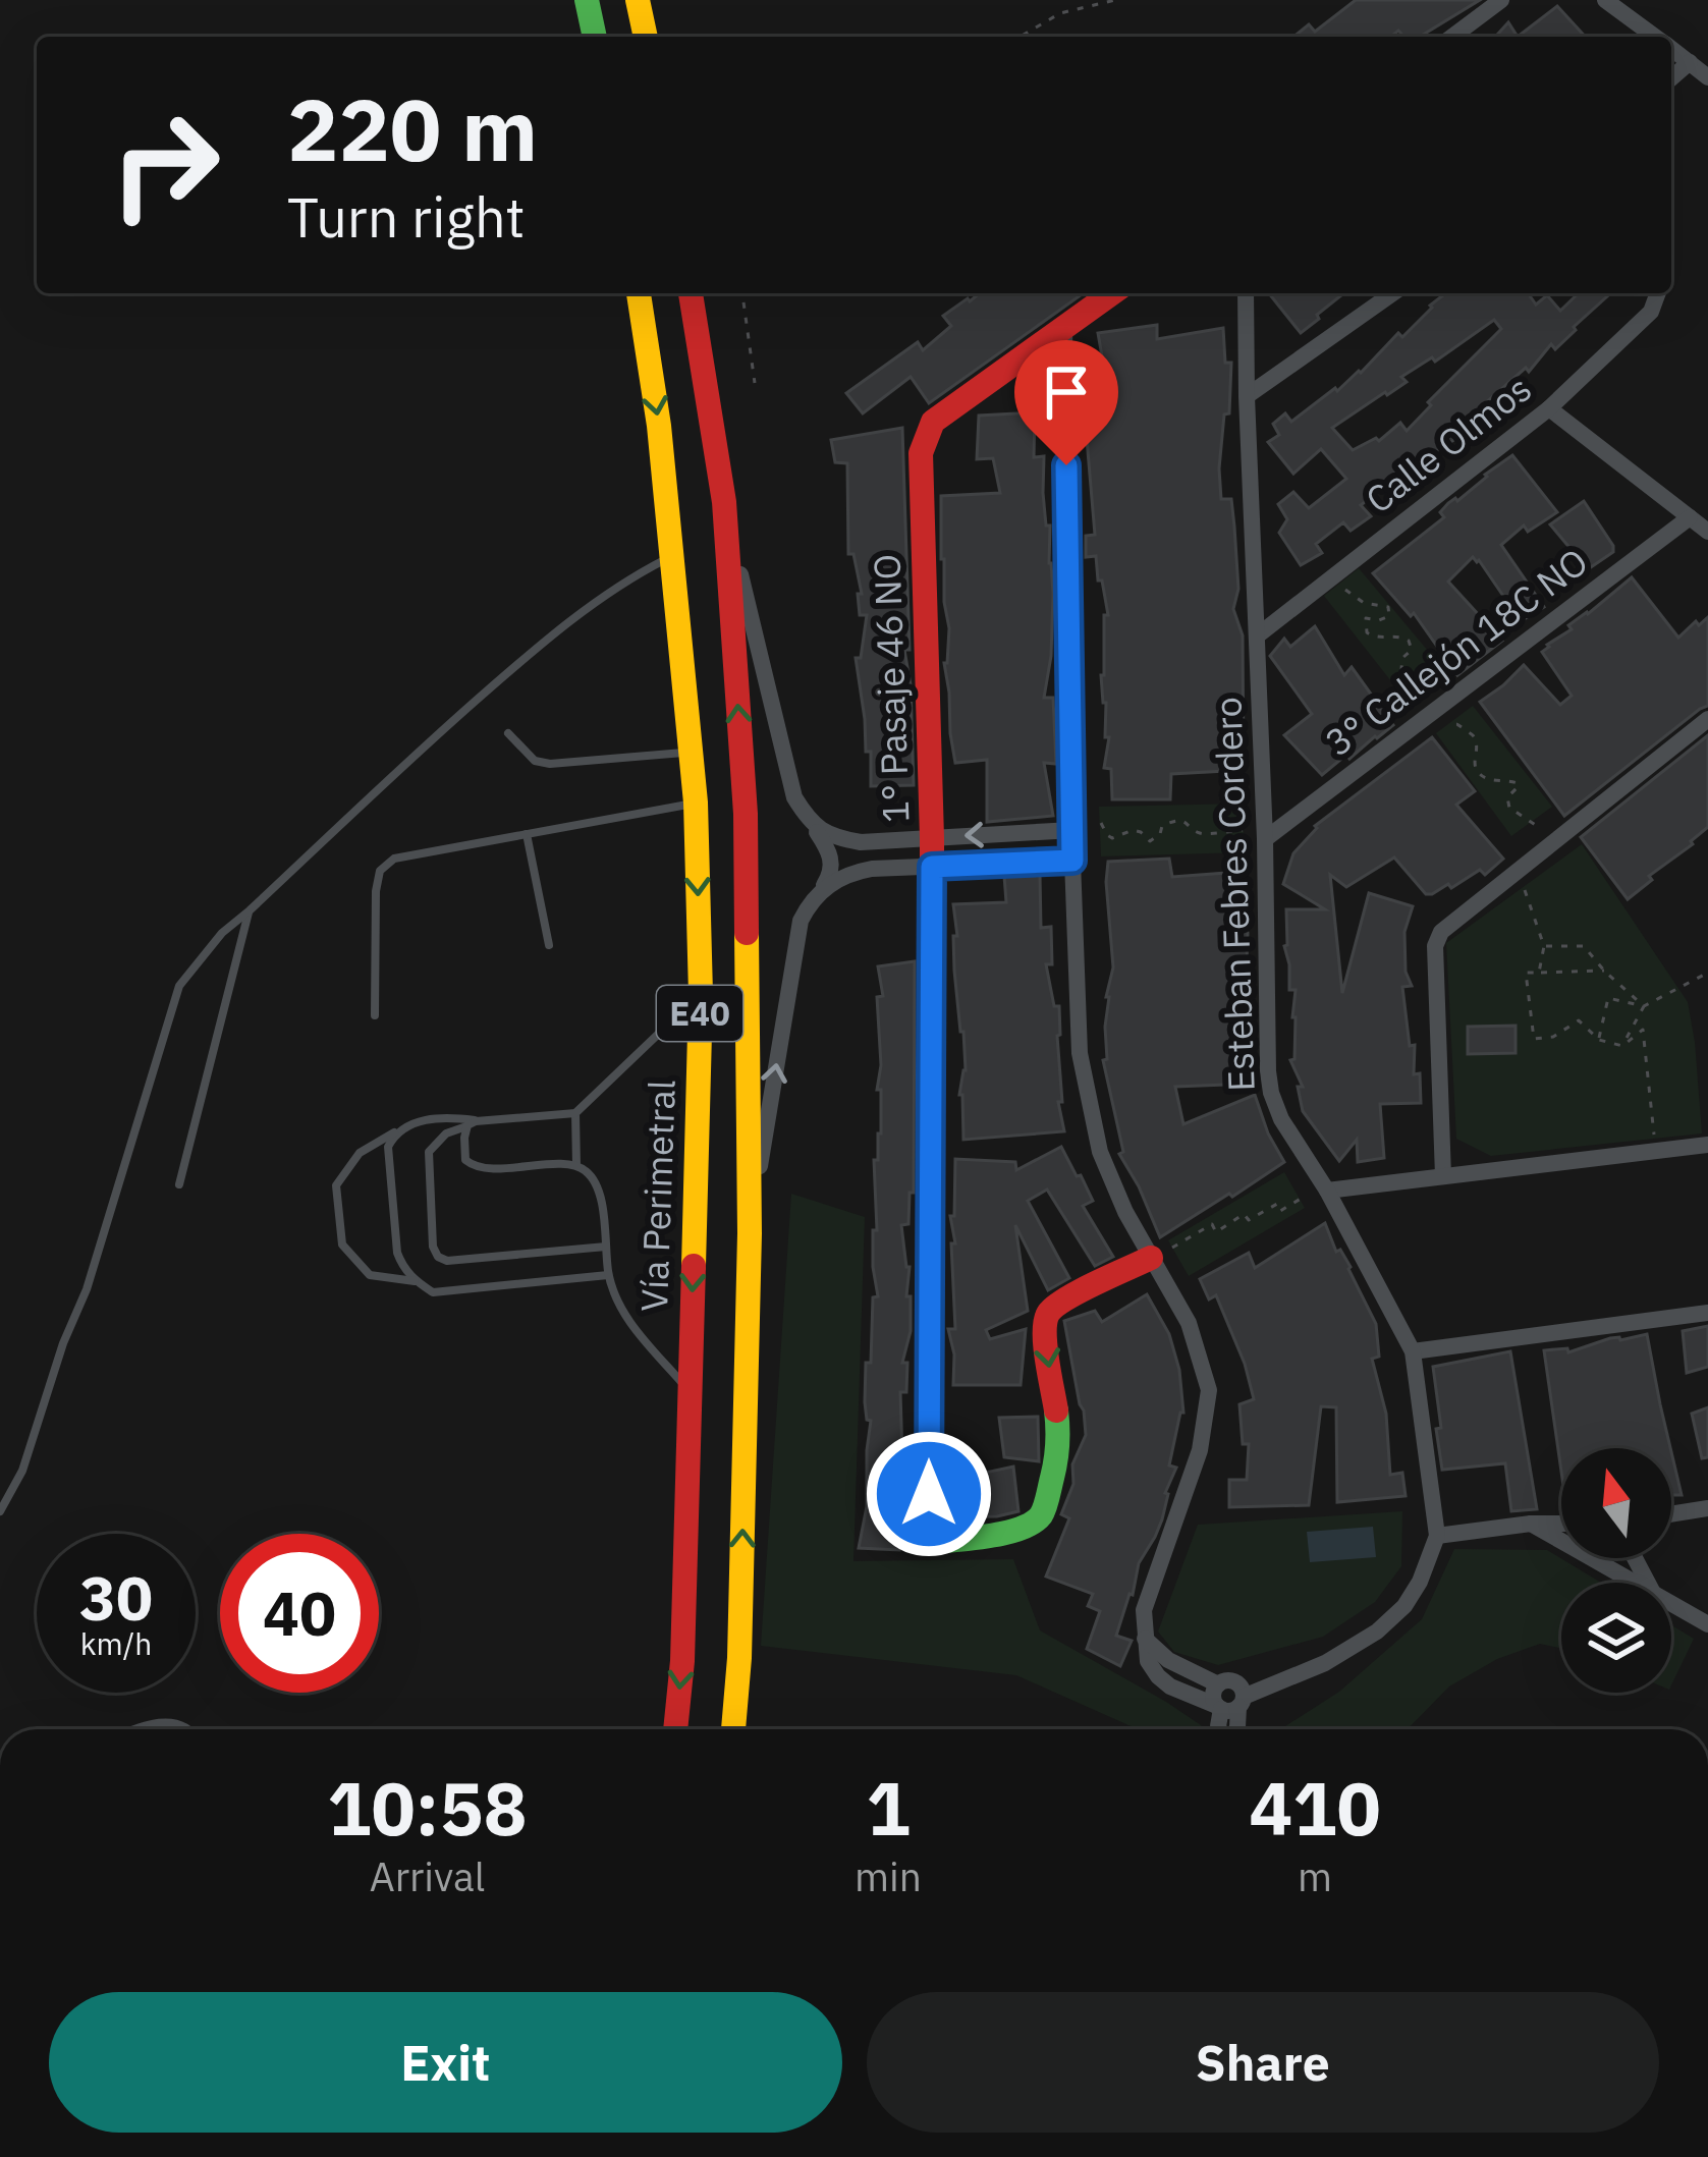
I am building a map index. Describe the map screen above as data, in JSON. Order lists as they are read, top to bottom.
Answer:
{
  "streets": {
    "main road": ["1° Pasaje 46 NO", "E40", "Vía Perimetral"],
    "street": ["Calle Olmos", "3° Callejón 18C NO", "Esteban Febres Cordero"]
  },
  "crossings": [
    ["Calle Olmos", "Esteban Febres Cordero"],
    ["3° Callejón 18C NO", "Esteban Febres Cordero"]
  ],
  "north": "top",
  "page": {
    "turn": ["220 m", "Turn right"],
    "speed": "30 km/h",
    "limit": "40",
    "eta": [
      "10:58",
      "Arrival",
      "1",
      "min",
      "410",
      "m"
    ],
    "buttons": ["Exit", "Share"]
  }
}
